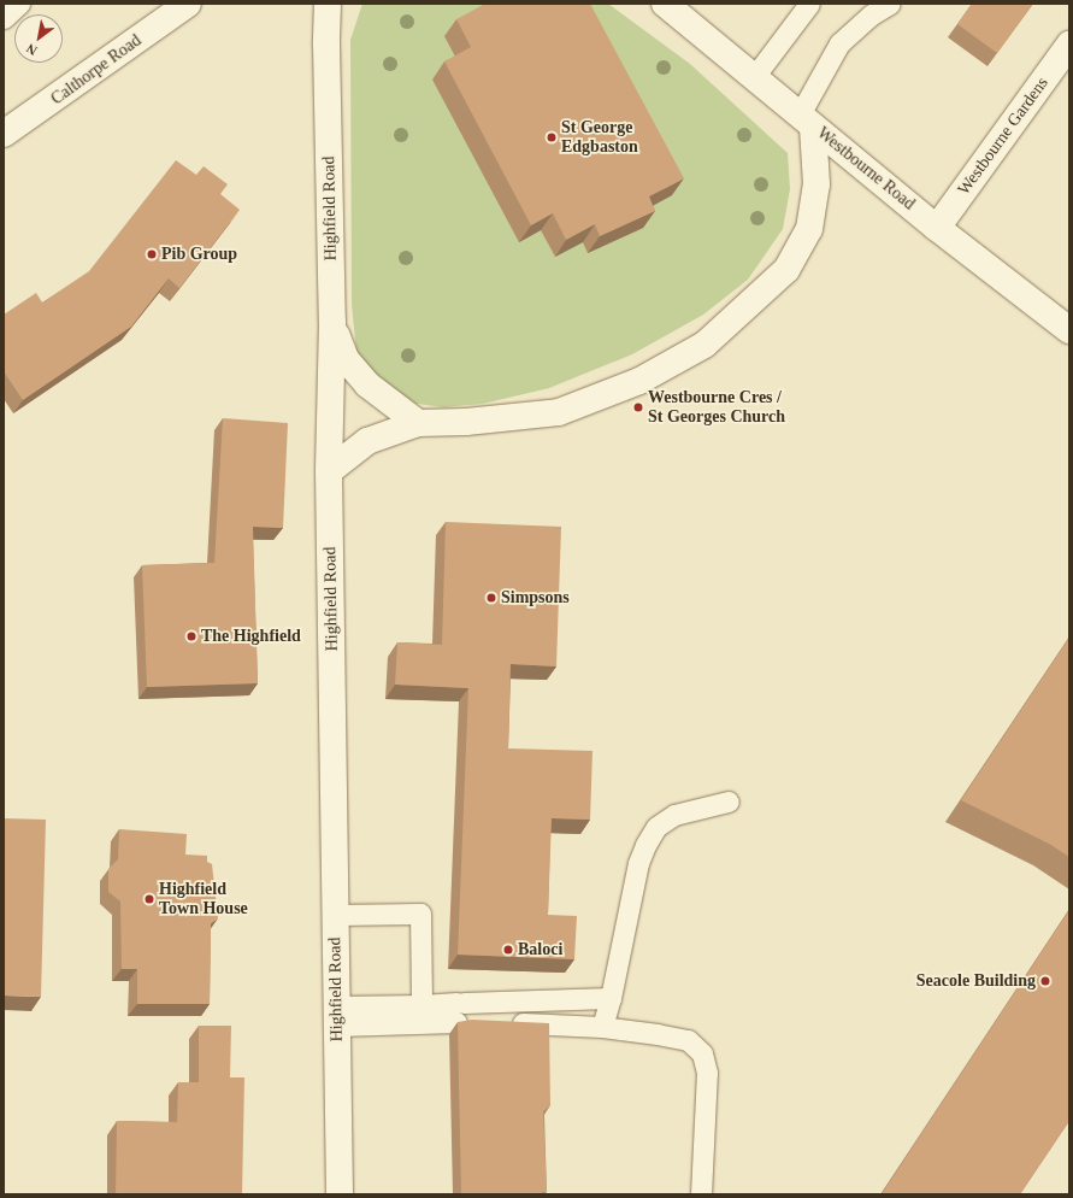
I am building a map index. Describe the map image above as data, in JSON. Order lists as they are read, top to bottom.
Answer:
{
  "streets": {
    "main road": [
      "Calthorpe Road",
      "Westbourne Gardens",
      "Westbourne Road",
      "Highfield Road"
    ]
  },
  "crossings": [
    ["Westbourne Gardens", "Westbourne Road"]
  ],
  "places": [
    "St George Edgbaston",
    "Pib Group",
    "Westbourne Cres / St Georges Church",
    "Simpsons",
    "The Highfield",
    "Highfield Town House",
    "Baloci",
    "Seacole Building"
  ],
  "north": "bottom left"
}
